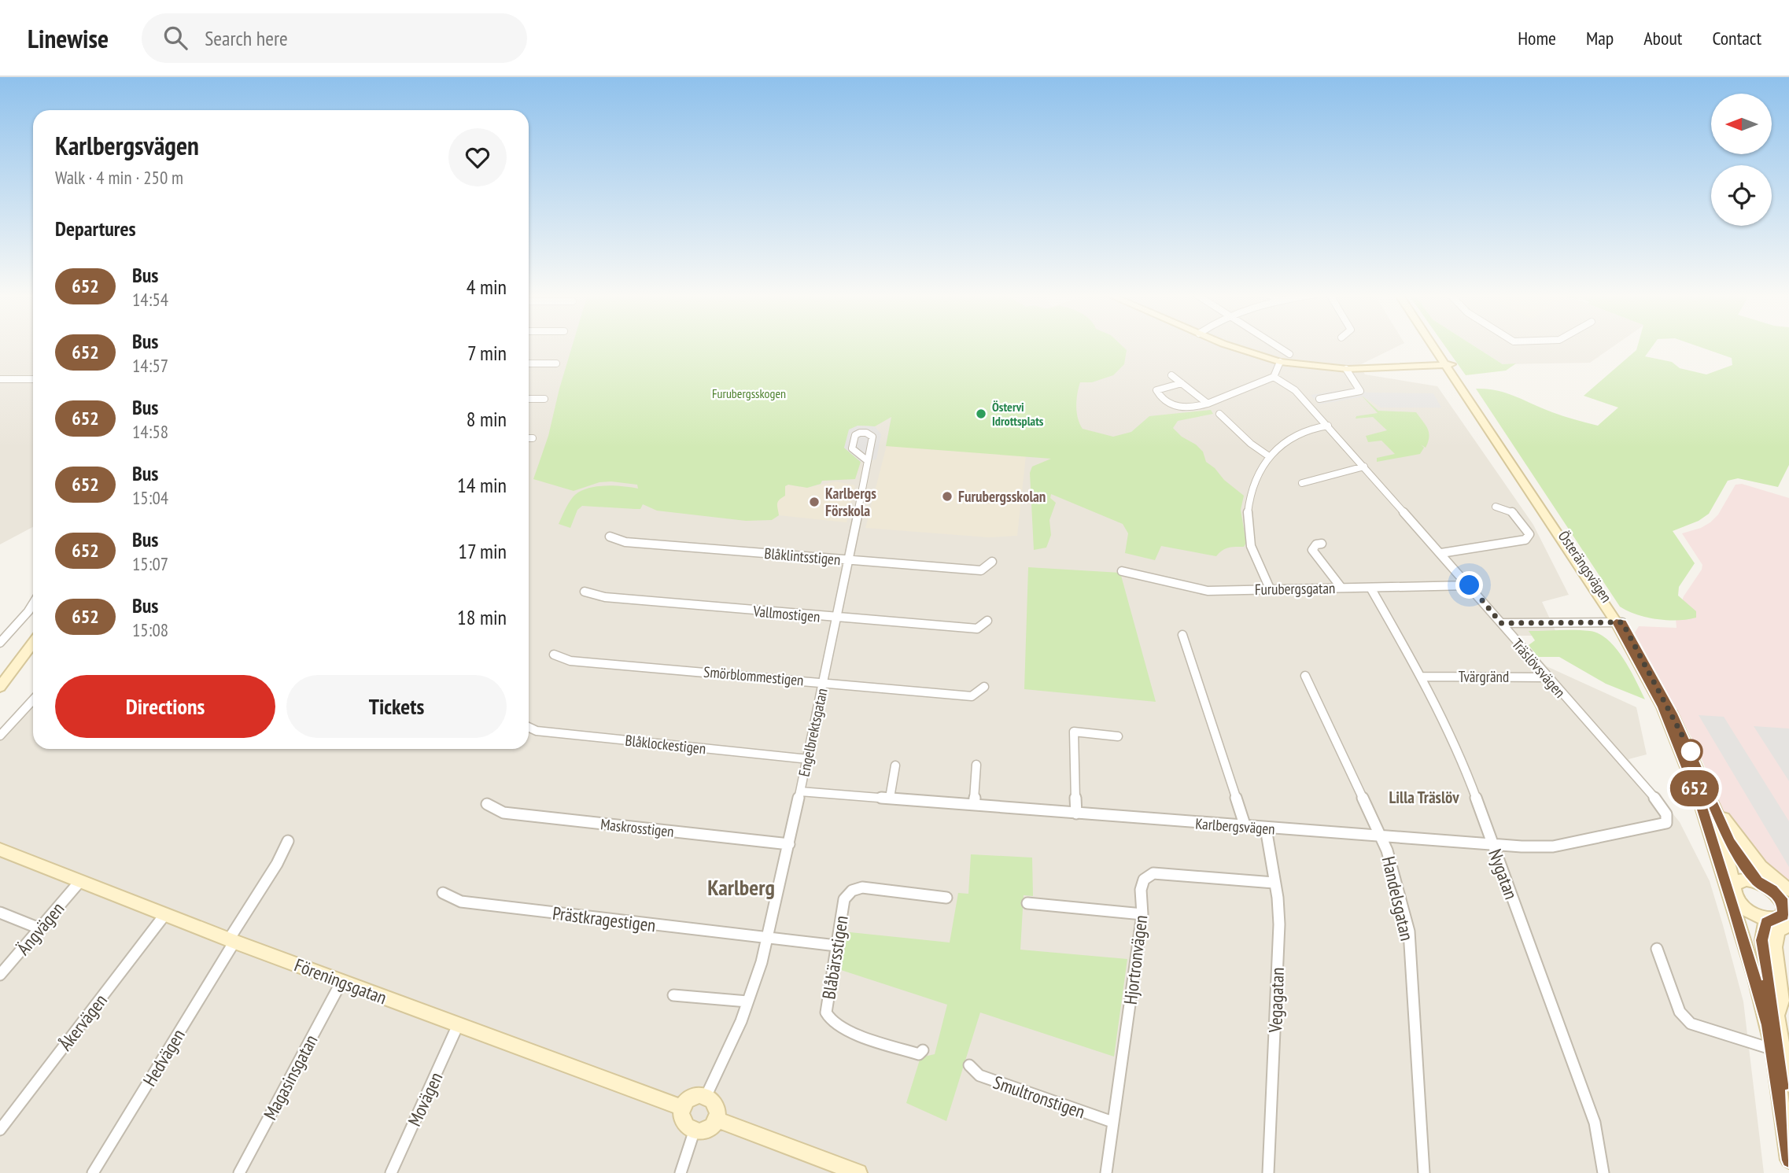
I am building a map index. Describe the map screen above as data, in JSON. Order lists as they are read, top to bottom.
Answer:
{
  "streets": {
    "street": [
      "Blåklintsstigen",
      "Österängsvägen",
      "Furubergsgatan",
      "Vallmostigen",
      "Träslövsvägen",
      "Smörblommestigen",
      "Tvärgränd",
      "Engelbrektsgatan",
      "Blåklockestigen",
      "Karlbergsvägen",
      "Maskrosstigen",
      "Nygatan",
      "Handelsgatan",
      "Prästkragestigen",
      "Ängvägen",
      "Blåbärsstigen",
      "Hjortronvägen",
      "Föreningsgatan",
      "Vegagatan",
      "Åkervägen",
      "Hedvägen",
      "Magasinsgatan",
      "Smultronstigen",
      "Movägen"
    ]
  },
  "crossings": [
    ["Blåklintsstigen", "Engelbrektsgatan"],
    ["Furubergsgatan", "Träslövsvägen"],
    ["Furubergsgatan", "Nygatan"],
    ["Vallmostigen", "Engelbrektsgatan"],
    ["Träslövsvägen", "Tvärgränd"],
    ["Träslövsvägen", "Karlbergsvägen"],
    ["Smörblommestigen", "Engelbrektsgatan"],
    ["Tvärgränd", "Nygatan"],
    ["Engelbrektsgatan", "Blåklockestigen"],
    ["Engelbrektsgatan", "Karlbergsvägen"],
    ["Engelbrektsgatan", "Maskrosstigen"],
    ["Engelbrektsgatan", "Prästkragestigen"],
    ["Engelbrektsgatan", "Föreningsgatan"],
    ["Karlbergsvägen", "Nygatan"],
    ["Karlbergsvägen", "Handelsgatan"],
    ["Karlbergsvägen", "Vegagatan"],
    ["Prästkragestigen", "Blåbärsstigen"],
    ["Ängvägen", "Föreningsgatan"],
    ["Hjortronvägen", "Vegagatan"],
    ["Hjortronvägen", "Smultronstigen"],
    ["Föreningsgatan", "Åkervägen"],
    ["Föreningsgatan", "Hedvägen"],
    ["Föreningsgatan", "Magasinsgatan"],
    ["Föreningsgatan", "Movägen"]
  ],
  "districts": ["Lilla Träslöv", "Karlberg"],
  "parks": ["Furubergsskogen"],
  "places": ["Östervi Idrottsplats", "Furubergsskolan", "Karlbergs Förskola"],
  "lines": ["bus line 652"],
  "north": "left",
  "page": {
    "header": "Linewise",
    "search": "Search here",
    "nav": [
      "Home",
      "Map",
      "About",
      "Contact"
    ],
    "on_map": "652",
    "heading": [
      ["Karlbergsvägen", "Walk · 4 min · 250 m"],
      "Departures"
    ],
    "list": [
      {
        "mark": "652",
        "name": "Bus",
        "note": "14:54",
        "value": "4 min"
      },
      {
        "mark": "652",
        "name": "Bus",
        "note": "14:57",
        "value": "7 min"
      },
      {
        "mark": "652",
        "name": "Bus",
        "note": "14:58",
        "value": "8 min"
      },
      {
        "mark": "652",
        "name": "Bus",
        "note": "15:04",
        "value": "14 min"
      },
      {
        "mark": "652",
        "name": "Bus",
        "note": "15:07",
        "value": "17 min"
      },
      {
        "mark": "652",
        "name": "Bus",
        "note": "15:08",
        "value": "18 min"
      }
    ],
    "buttons": ["Directions", "Tickets"]
  }
}
